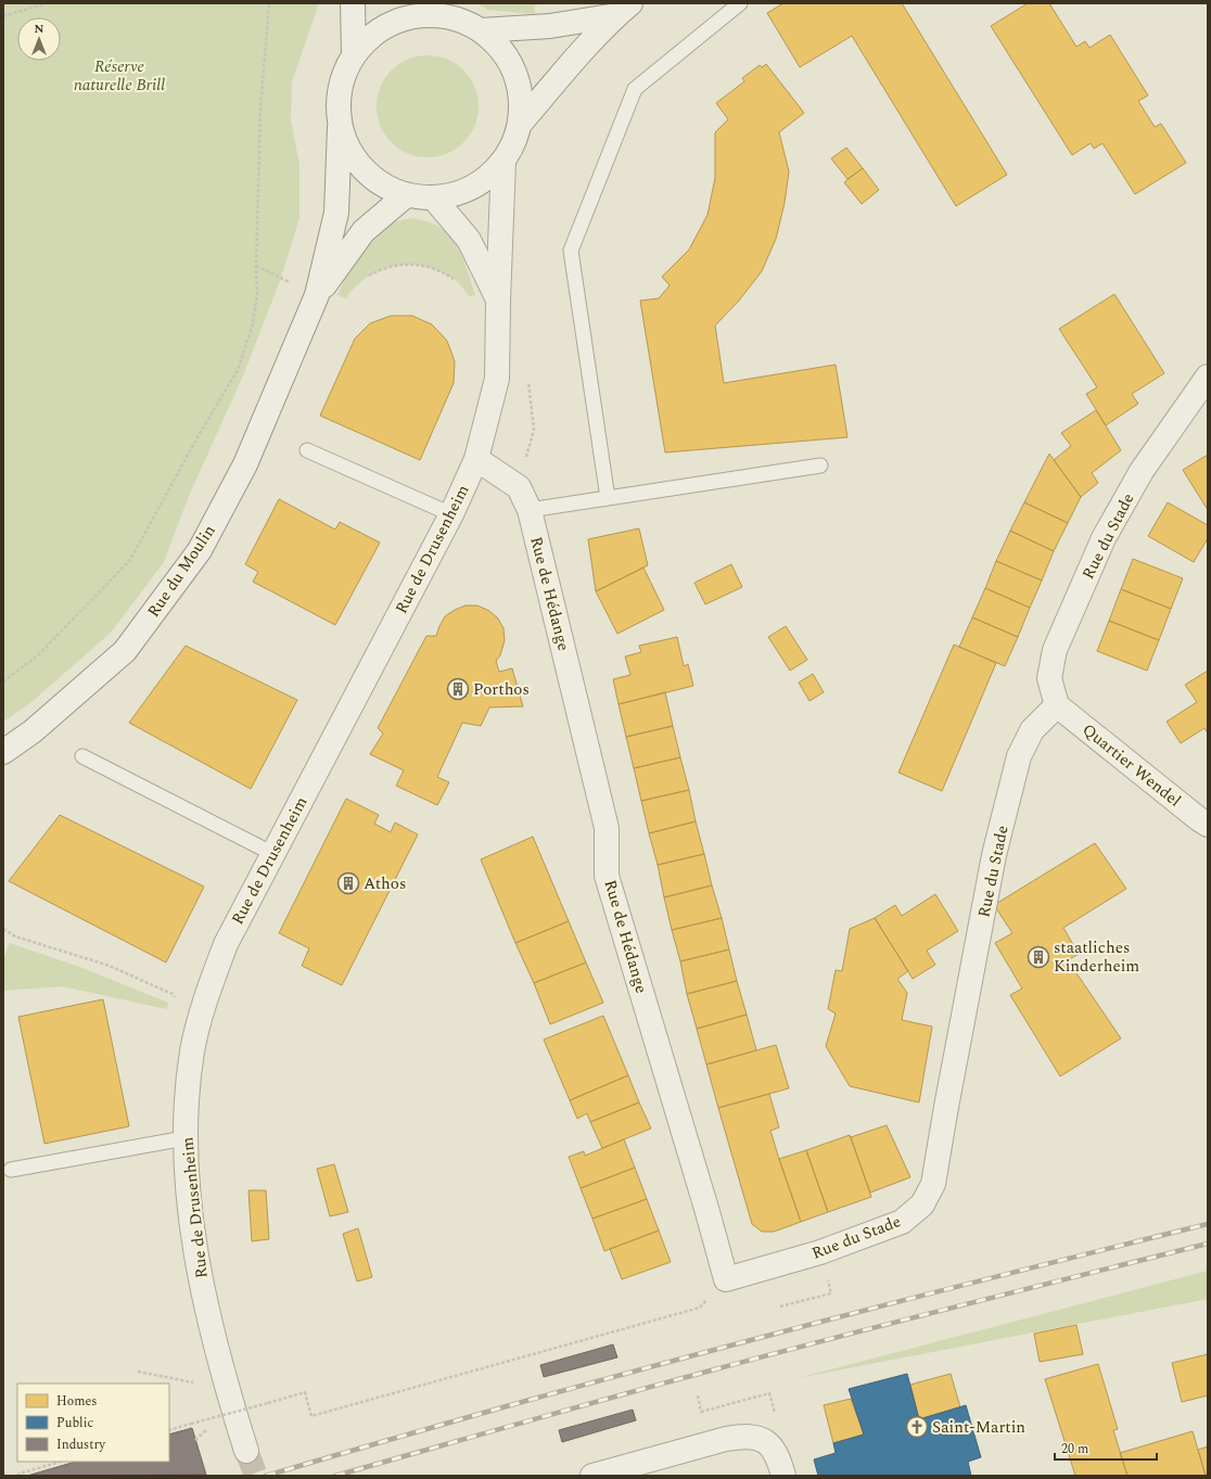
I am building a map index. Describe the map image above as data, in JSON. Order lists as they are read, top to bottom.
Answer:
{
  "streets": {
    "street": [
      "Rue du Stade",
      "Rue de Drusenheim",
      "Rue du Moulin",
      "Rue de Hédange",
      "Quartier Wendel"
    ]
  },
  "crossings": [
    ["Rue du Stade", "Rue de Hédange"],
    ["Rue du Stade", "Quartier Wendel"]
  ],
  "parks": ["Réserve naturelle Brill"],
  "places": {
    "building": ["Porthos", "Athos", "staatliches Kinderheim"],
    "church": ["Saint-Martin"]
  },
  "legend": ["Homes", "Public", "Industry"],
  "scale_bar": "20 m",
  "north": "top"
}
